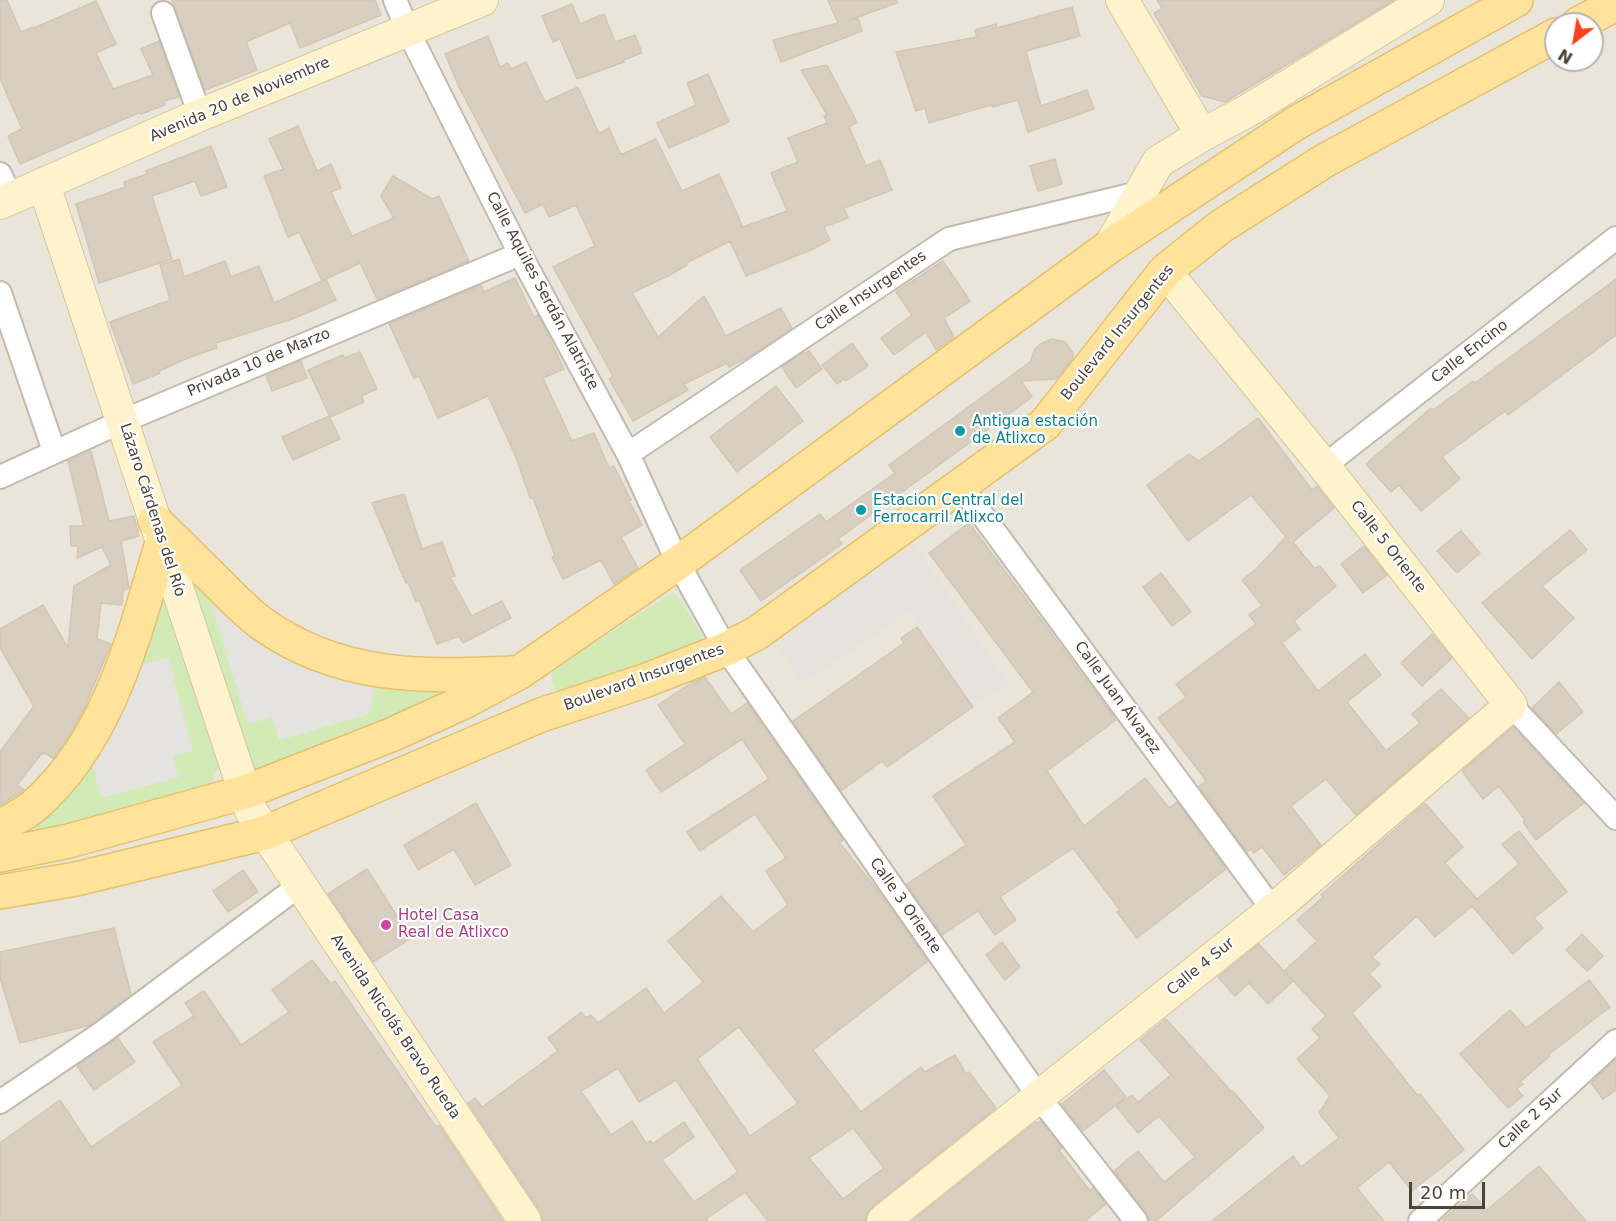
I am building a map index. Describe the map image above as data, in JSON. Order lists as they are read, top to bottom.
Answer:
{
  "streets": {
    "main road": ["Boulevard Insurgentes"],
    "street": [
      "Avenida 20 de Noviembre",
      "Calle Aquiles Serdán Alatriste",
      "Calle Insurgentes",
      "Calle Encino",
      "Privada 10 de Marzo",
      "Lázaro Cárdenas del Río",
      "Calle 5 Oriente",
      "Calle Juan Álvarez",
      "Calle 3 Oriente",
      "Calle 4 Sur",
      "Avenida Nicolás Bravo Rueda",
      "Calle 2 Sur"
    ]
  },
  "crossings": [
    ["Avenida 20 de Noviembre", "Calle Aquiles Serdán Alatriste"],
    ["Avenida 20 de Noviembre", "Lázaro Cárdenas del Río"],
    ["Calle Aquiles Serdán Alatriste", "Calle Insurgentes"],
    ["Calle Aquiles Serdán Alatriste", "Privada 10 de Marzo"],
    ["Calle Aquiles Serdán Alatriste", "Calle 3 Oriente"],
    ["Boulevard Insurgentes", "Lázaro Cárdenas del Río"],
    ["Boulevard Insurgentes", "Calle 5 Oriente"],
    ["Boulevard Insurgentes", "Calle Juan Álvarez"],
    ["Boulevard Insurgentes", "Calle 3 Oriente"],
    ["Boulevard Insurgentes", "Avenida Nicolás Bravo Rueda"],
    ["Calle Encino", "Calle 5 Oriente"],
    ["Privada 10 de Marzo", "Lázaro Cárdenas del Río"],
    ["Lázaro Cárdenas del Río", "Avenida Nicolás Bravo Rueda"],
    ["Calle 5 Oriente", "Calle 4 Sur"],
    ["Calle Juan Álvarez", "Calle 4 Sur"],
    ["Calle 3 Oriente", "Calle 4 Sur"]
  ],
  "places": ["Antigua estación de Atlixco", "Estacion Central del Ferrocarril Atlixco", "Hotel Casa Real de Atlixco"],
  "scale_bar": "20 m",
  "north": "bottom left"
}
